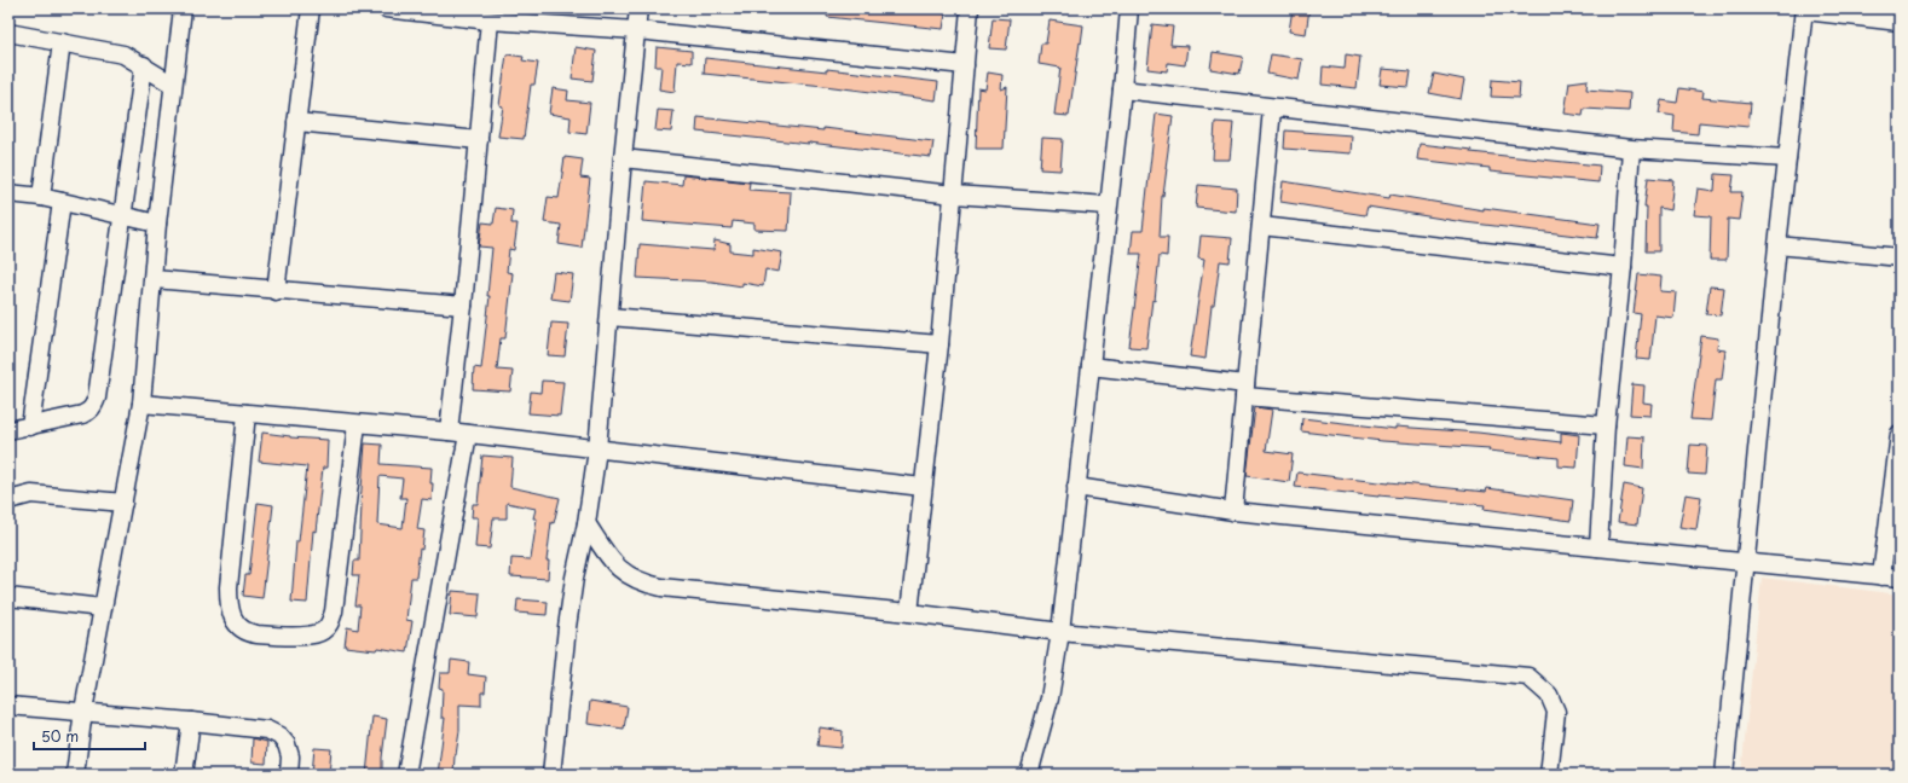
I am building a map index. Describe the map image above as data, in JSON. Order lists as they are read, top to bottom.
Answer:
{
  "scale_bar": "50 m"
}
